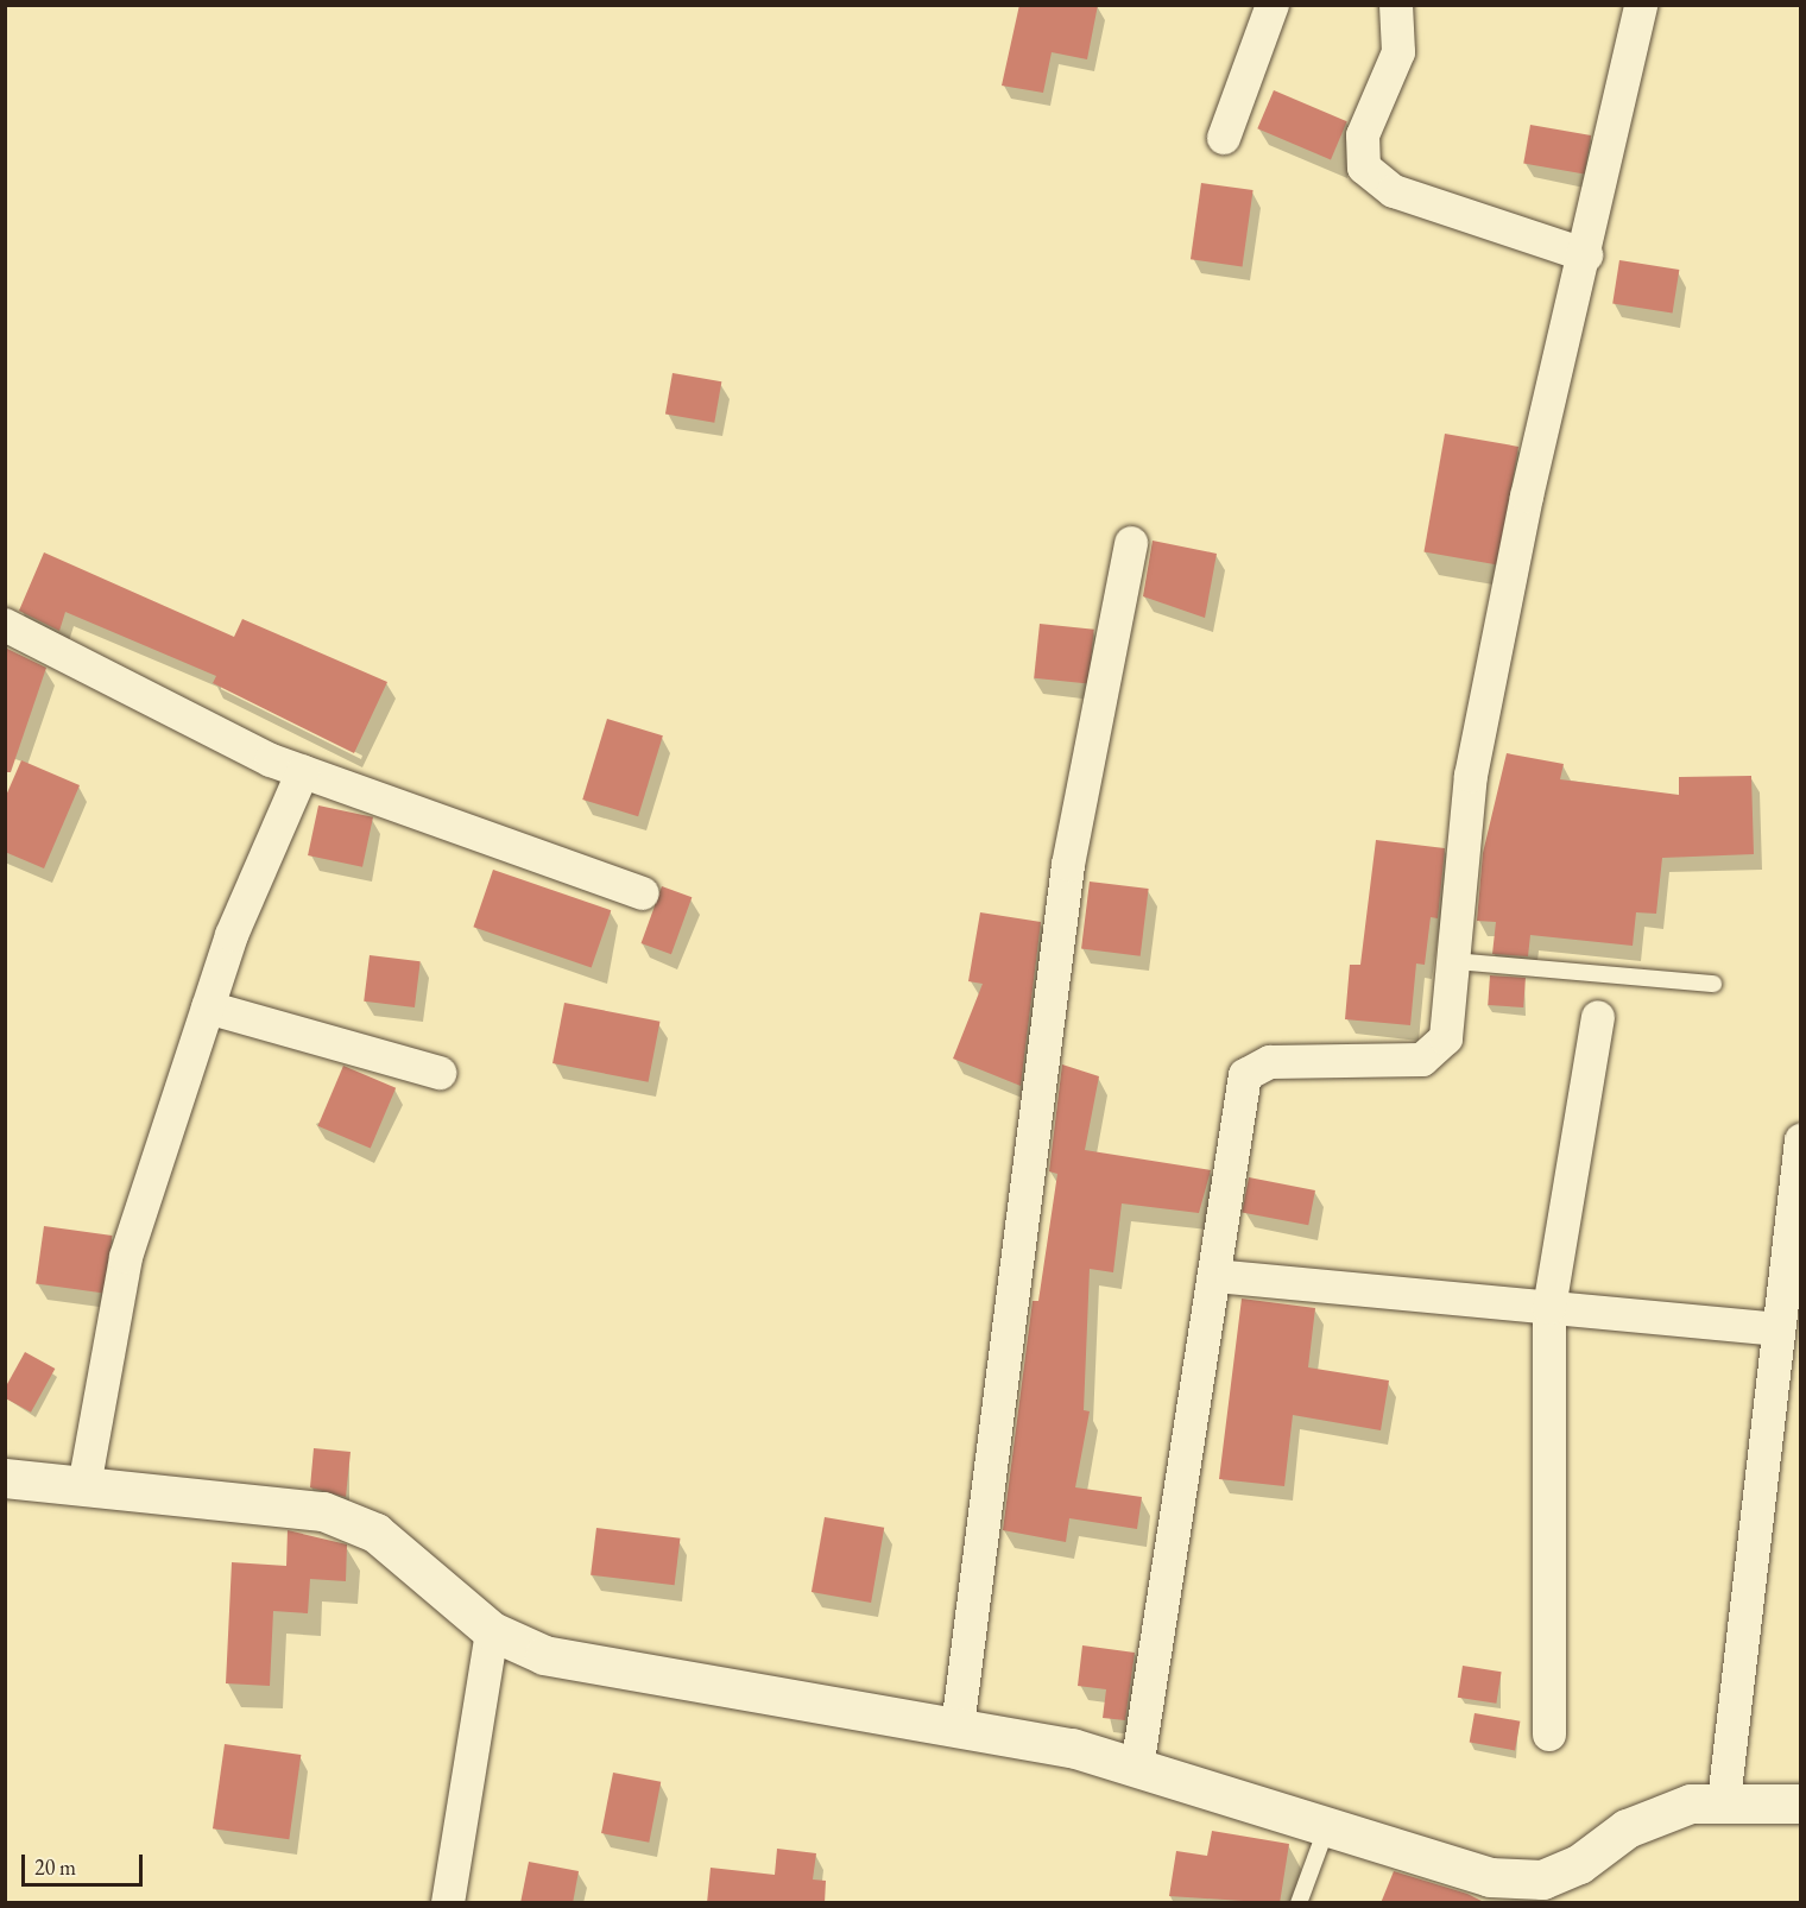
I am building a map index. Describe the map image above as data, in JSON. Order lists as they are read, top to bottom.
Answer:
{
  "scale_bar": "20 m"
}
